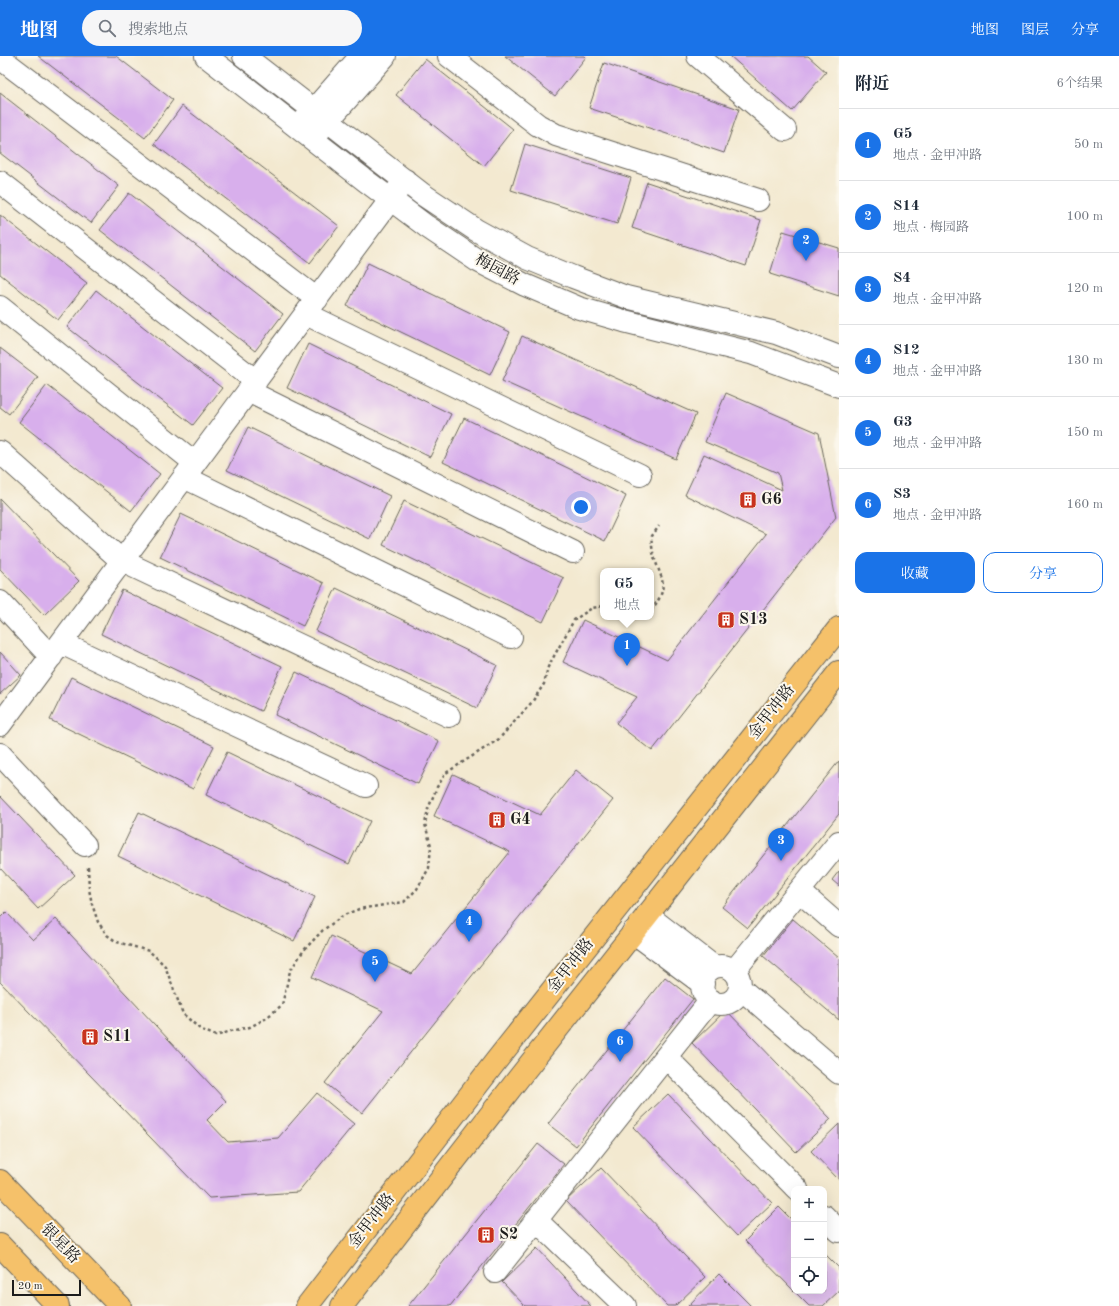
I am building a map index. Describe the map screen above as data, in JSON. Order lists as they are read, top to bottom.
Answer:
{
  "streets": {
    "main road": ["金甲冲路", "银星路"],
    "street": ["梅园路"]
  },
  "places": {
    "building": [
      "G6",
      "S13",
      "G4",
      "S11",
      "S2"
    ]
  },
  "scale_bar": "20 m",
  "page": {
    "header": "地图",
    "search": "搜索地点",
    "nav": ["地图", "图层", "分享"],
    "heading": ["附近", "6个结果"],
    "list": [
      {
        "mark": "1",
        "name": "G5",
        "note": "地点 · 金甲冲路",
        "value": "50 m"
      },
      {
        "mark": "2",
        "name": "S14",
        "note": "地点 · 梅园路",
        "value": "100 m"
      },
      {
        "mark": "3",
        "name": "S4",
        "note": "地点 · 金甲冲路",
        "value": "120 m"
      },
      {
        "mark": "4",
        "name": "S12",
        "note": "地点 · 金甲冲路",
        "value": "130 m"
      },
      {
        "mark": "5",
        "name": "G3",
        "note": "地点 · 金甲冲路",
        "value": "150 m"
      },
      {
        "mark": "6",
        "name": "S3",
        "note": "地点 · 金甲冲路",
        "value": "160 m"
      }
    ],
    "pins": [
      "2",
      "1",
      "3",
      "4",
      "5",
      "6"
    ],
    "buttons": ["收藏", "分享"],
    "popup": ["G5", "地点"],
    "map_buttons": ["+", "−"],
    "scale": "20 m"
  }
}
